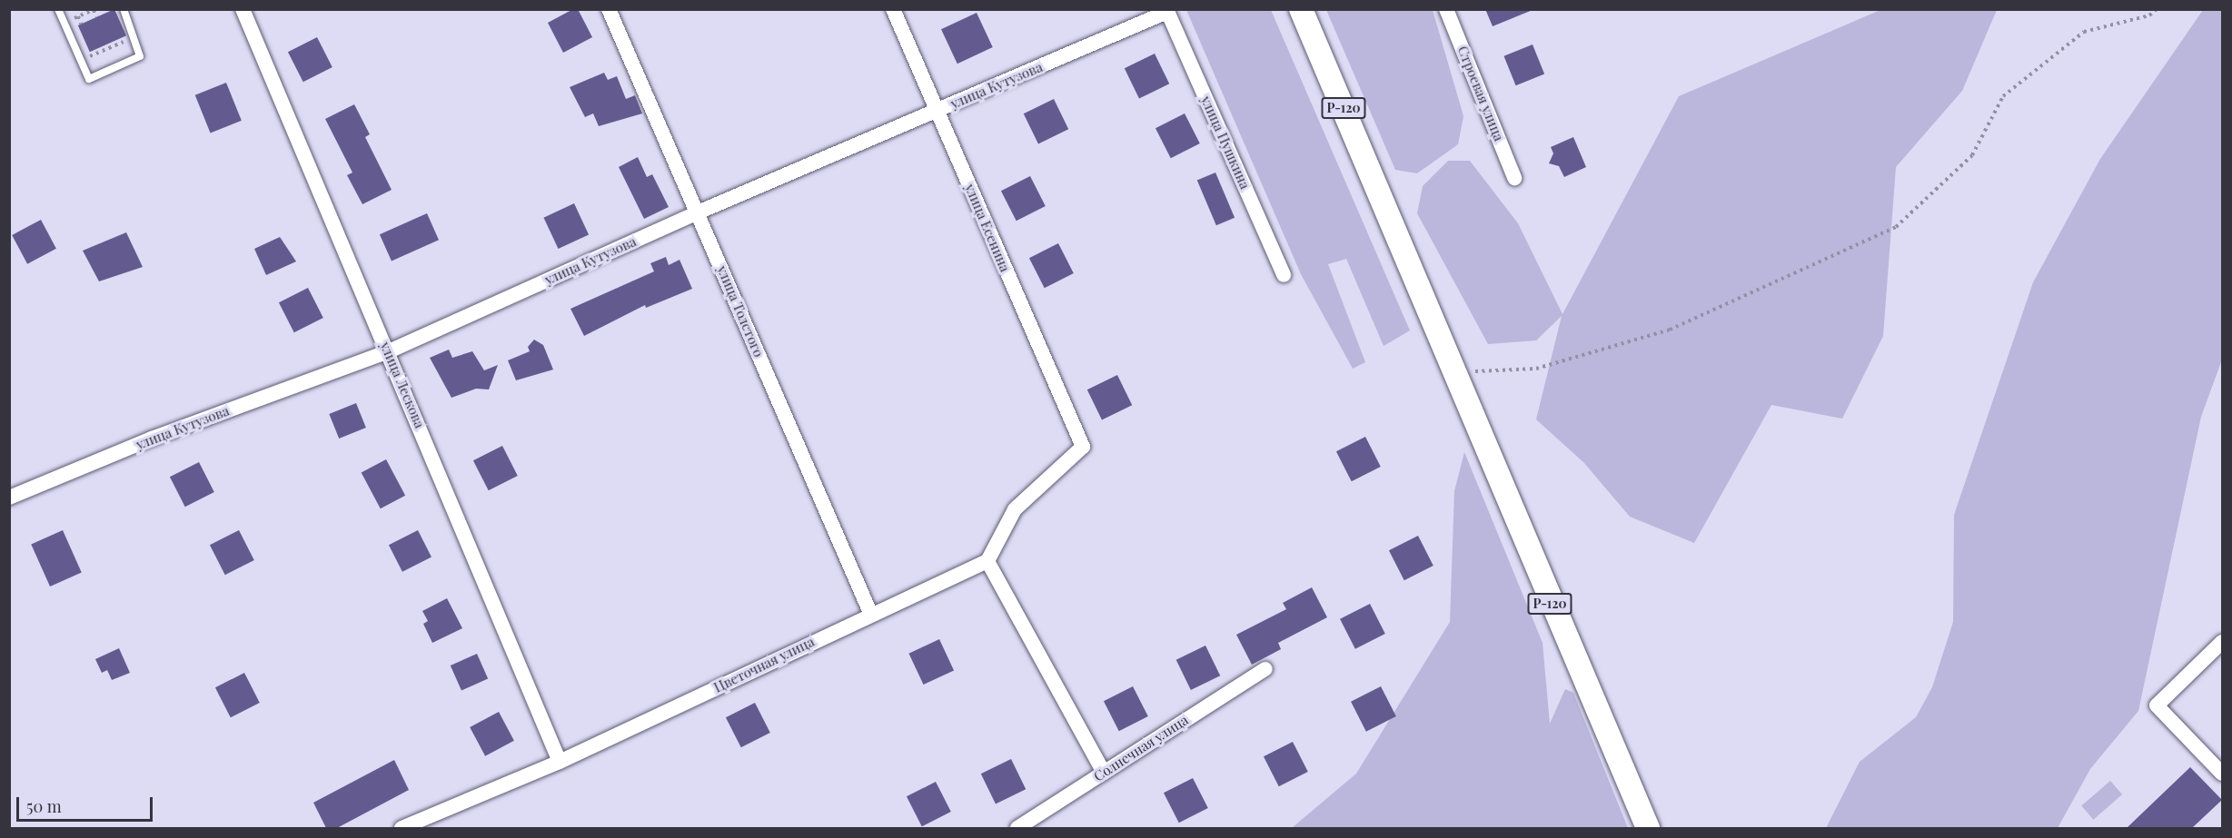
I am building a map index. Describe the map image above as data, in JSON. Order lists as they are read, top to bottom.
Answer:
{
  "streets": {
    "main road": ["Р-120"],
    "street": [
      "улица Кутузова",
      "Строевая улица",
      "улица Пушкина",
      "улица Есенина",
      "улица Толстого",
      "улица Лескова",
      "Цветочная улица",
      "Солнечная улица"
    ]
  },
  "crossings": [
    ["улица Кутузова", "улица Пушкина"],
    ["улица Кутузова", "улица Есенина"],
    ["улица Кутузова", "улица Толстого"],
    ["улица Кутузова", "улица Лескова"],
    ["улица Есенина", "Цветочная улица"],
    ["улица Толстого", "Цветочная улица"],
    ["улица Лескова", "Цветочная улица"]
  ],
  "scale_bar": "50 m"
}
